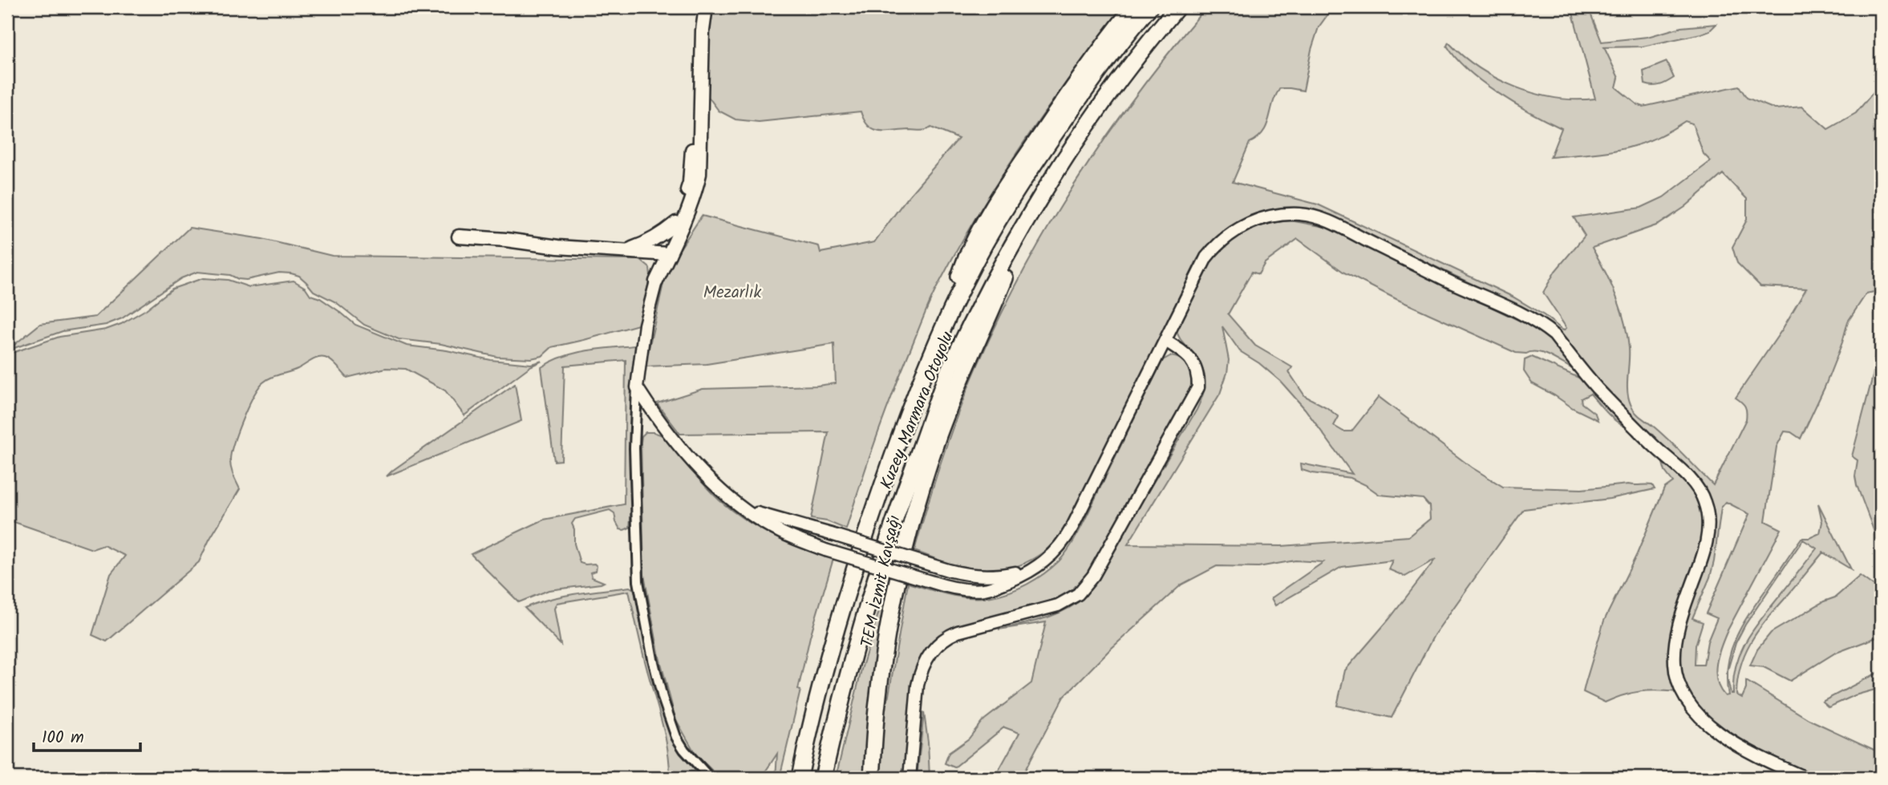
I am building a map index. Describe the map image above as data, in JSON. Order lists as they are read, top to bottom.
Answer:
{
  "streets": {
    "highway": ["Kuzey Marmara Otoyolu", "TEM İzmit Kavşağı"]
  },
  "crossings": [
    ["Kuzey Marmara Otoyolu", "TEM İzmit Kavşağı"]
  ],
  "parks": ["Mezarlık"],
  "scale_bar": "100 m"
}
